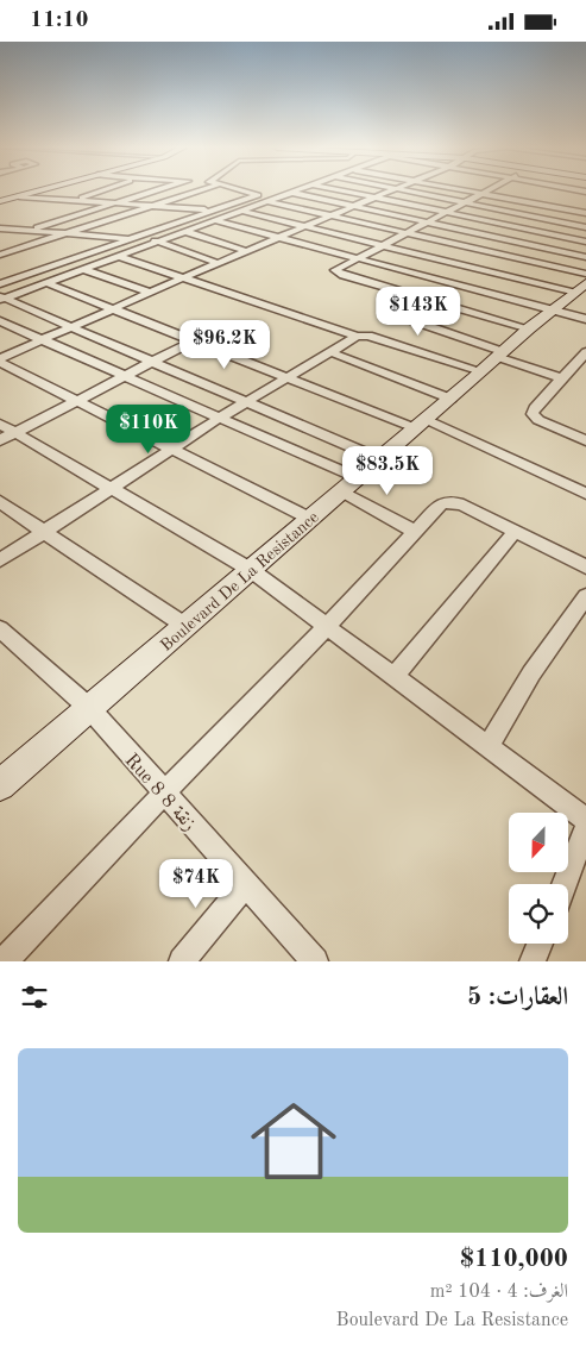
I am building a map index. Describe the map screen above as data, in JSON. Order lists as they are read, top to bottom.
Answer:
{
  "streets": {
    "street": ["Boulevard De La Resistance", "Rue 8 8 زنقة"]
  },
  "crossings": [
    ["Boulevard De La Resistance", "Rue 8 8 زنقة"]
  ],
  "north": "bottom",
  "page": {
    "status": "11:10",
    "price": [
      "$143K",
      "$96.2K",
      "$110K",
      "$83.5K",
      "$74K"
    ],
    "heading": "العقارات: 5",
    "list": [
      {
        "name": "$110,000",
        "note": "الغرف: 4 · 104 m² · Boulevard De La Resistance"
      }
    ]
  }
}
